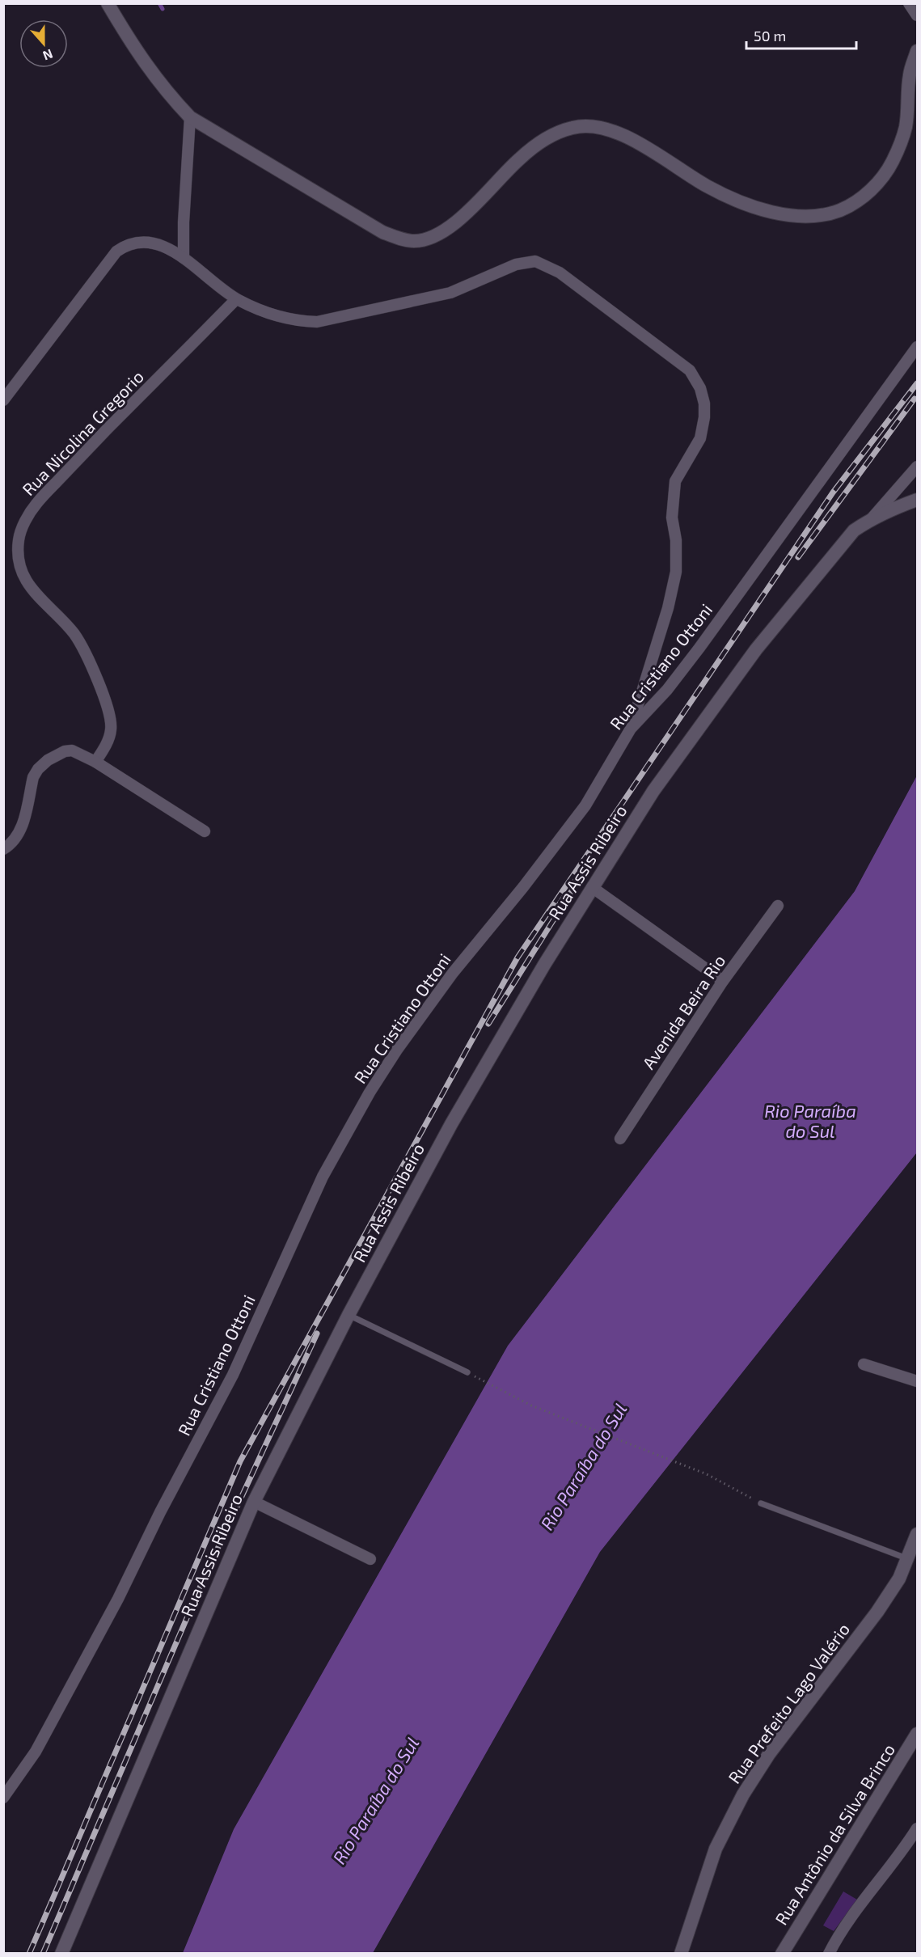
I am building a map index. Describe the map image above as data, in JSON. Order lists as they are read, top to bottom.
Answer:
{
  "streets": {
    "street": [
      "Rua Nicolina Gregorio",
      "Rua Cristiano Ottoni",
      "Rua Assis Ribeiro",
      "Avenida Beira Rio",
      "Rua Prefeito Lago Valério",
      "Rua Antônio da Silva Brinco"
    ]
  },
  "water": ["Rio Paraíba do Sul"],
  "scale_bar": "50 m",
  "north": "bottom"
}
